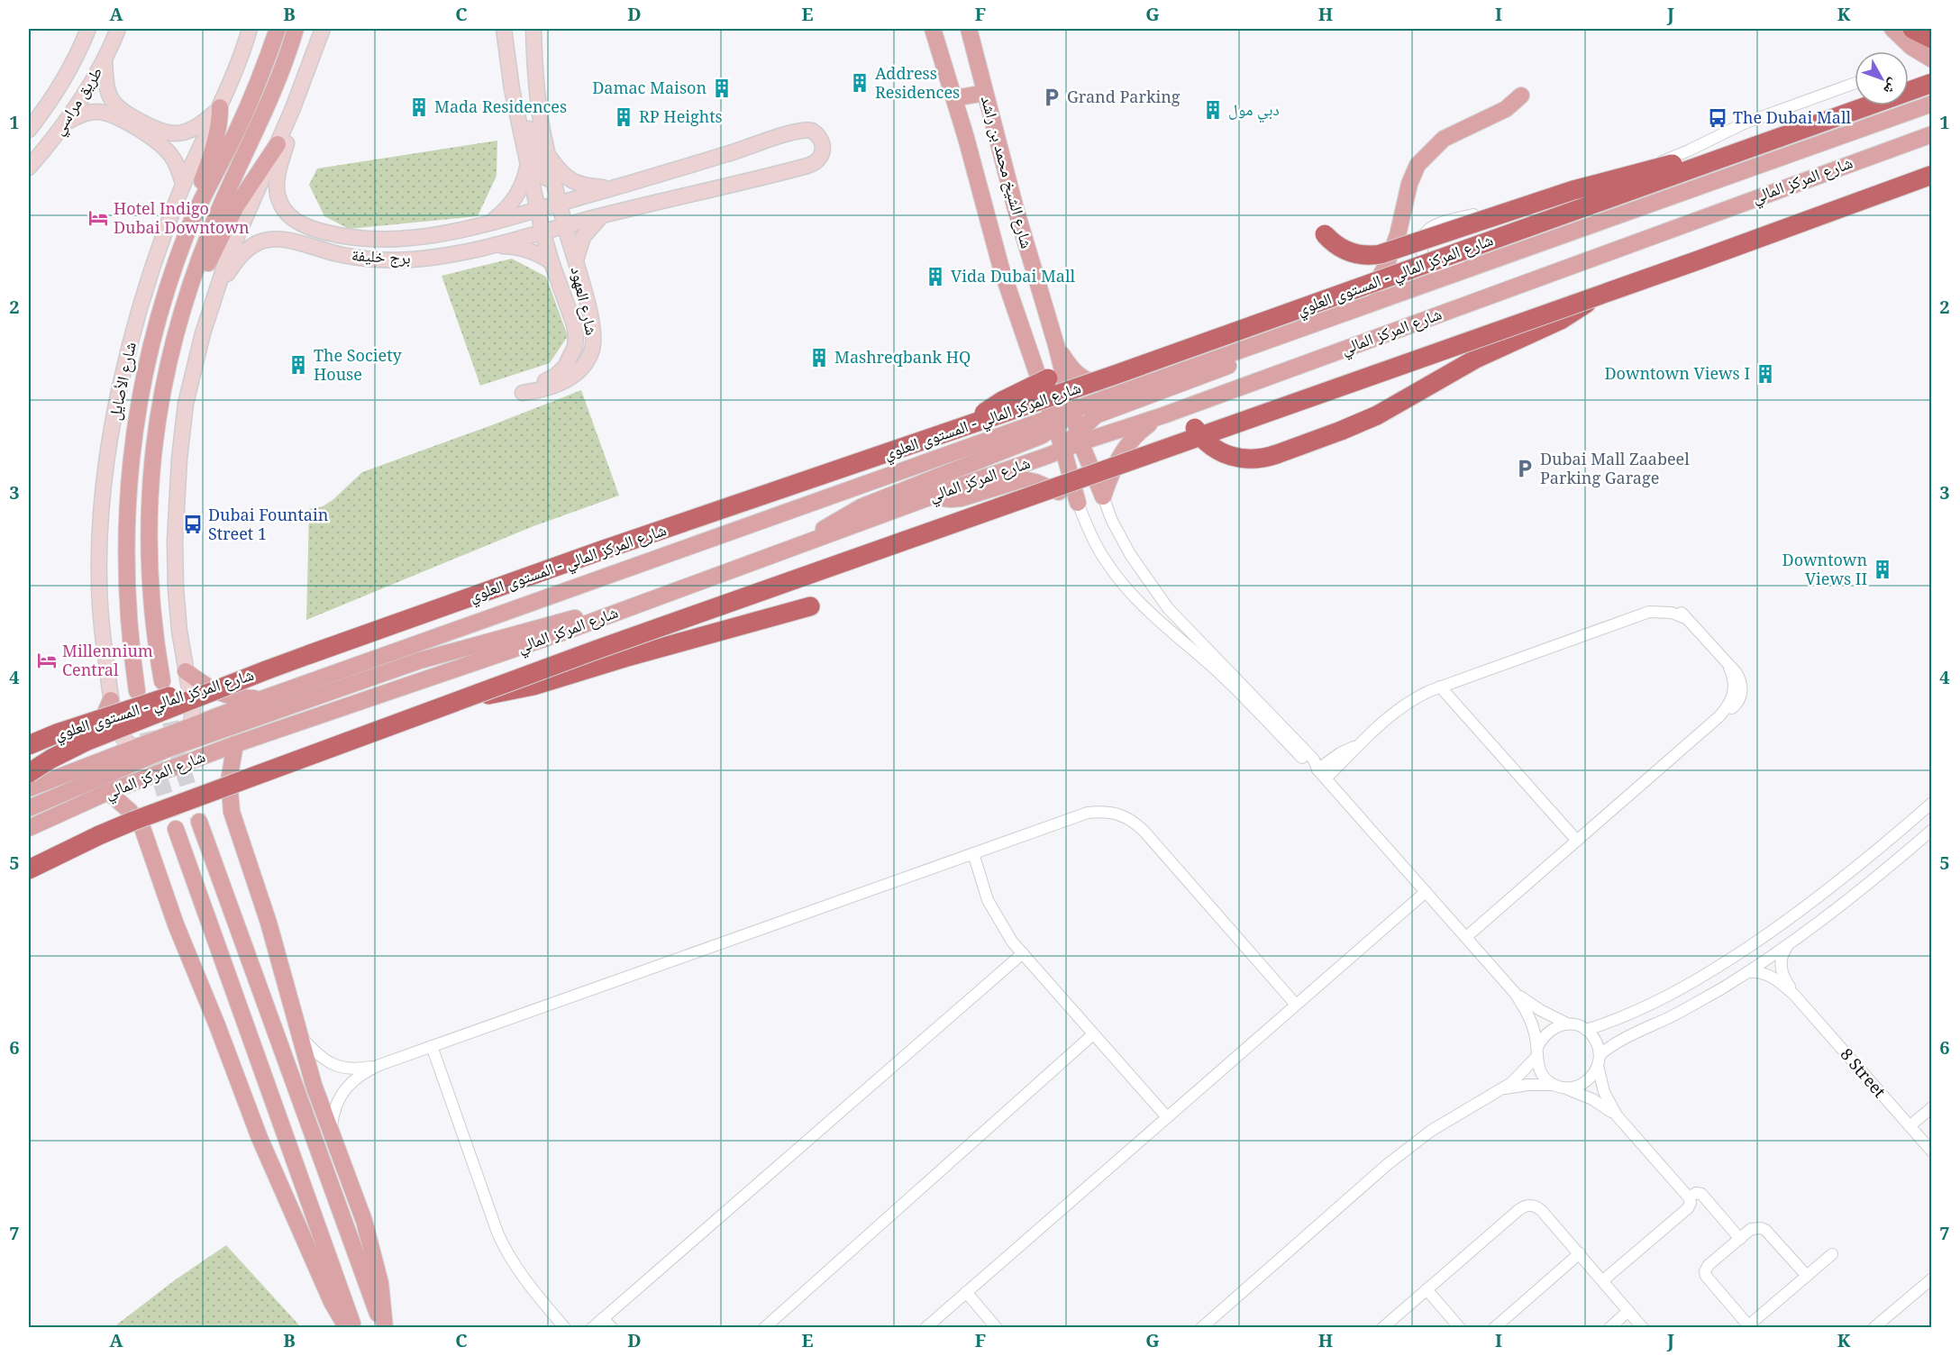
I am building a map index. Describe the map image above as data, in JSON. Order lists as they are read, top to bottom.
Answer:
{
  "streets": {
    "highway": ["شارع المركز المالي - المستوى العلوي"],
    "main road": ["شارع الشيخ محمد بن راشد", "شارع المركز المالي", "شارع الأصايل"],
    "street": [
      "طريق مراسي",
      "برج خليفة",
      "شارع العهود",
      "8 Street"
    ]
  },
  "crossings": [
    ["شارع الشيخ محمد بن راشد", "شارع المركز المالي"],
    ["شارع المركز المالي", "شارع الأصايل"],
    ["برج خليفة", "شارع العهود"]
  ],
  "places": {
    "building": [
      "Address Residences",
      "Damac Maison",
      "Mada Residences",
      "دبي مول",
      "RP Heights",
      "Vida Dubai Mall",
      "Mashreqbank HQ",
      "The Society House",
      "Downtown Views I",
      "Downtown Views II"
    ],
    "parking": ["Grand Parking", "Dubai Mall Zaabeel Parking Garage"],
    "bus stop": ["The Dubai Mall", "Dubai Fountain Street 1"],
    "hotel": ["Hotel Indigo Dubai Downtown", "Millennium Central"]
  },
  "north": "bottom right",
  "grid": {
    "columns": [
      "A",
      "B",
      "C",
      "D",
      "E",
      "F",
      "G",
      "H",
      "I",
      "J",
      "K"
    ],
    "rows": [
      "1",
      "2",
      "3",
      "4",
      "5",
      "6",
      "7"
    ]
  }
}
